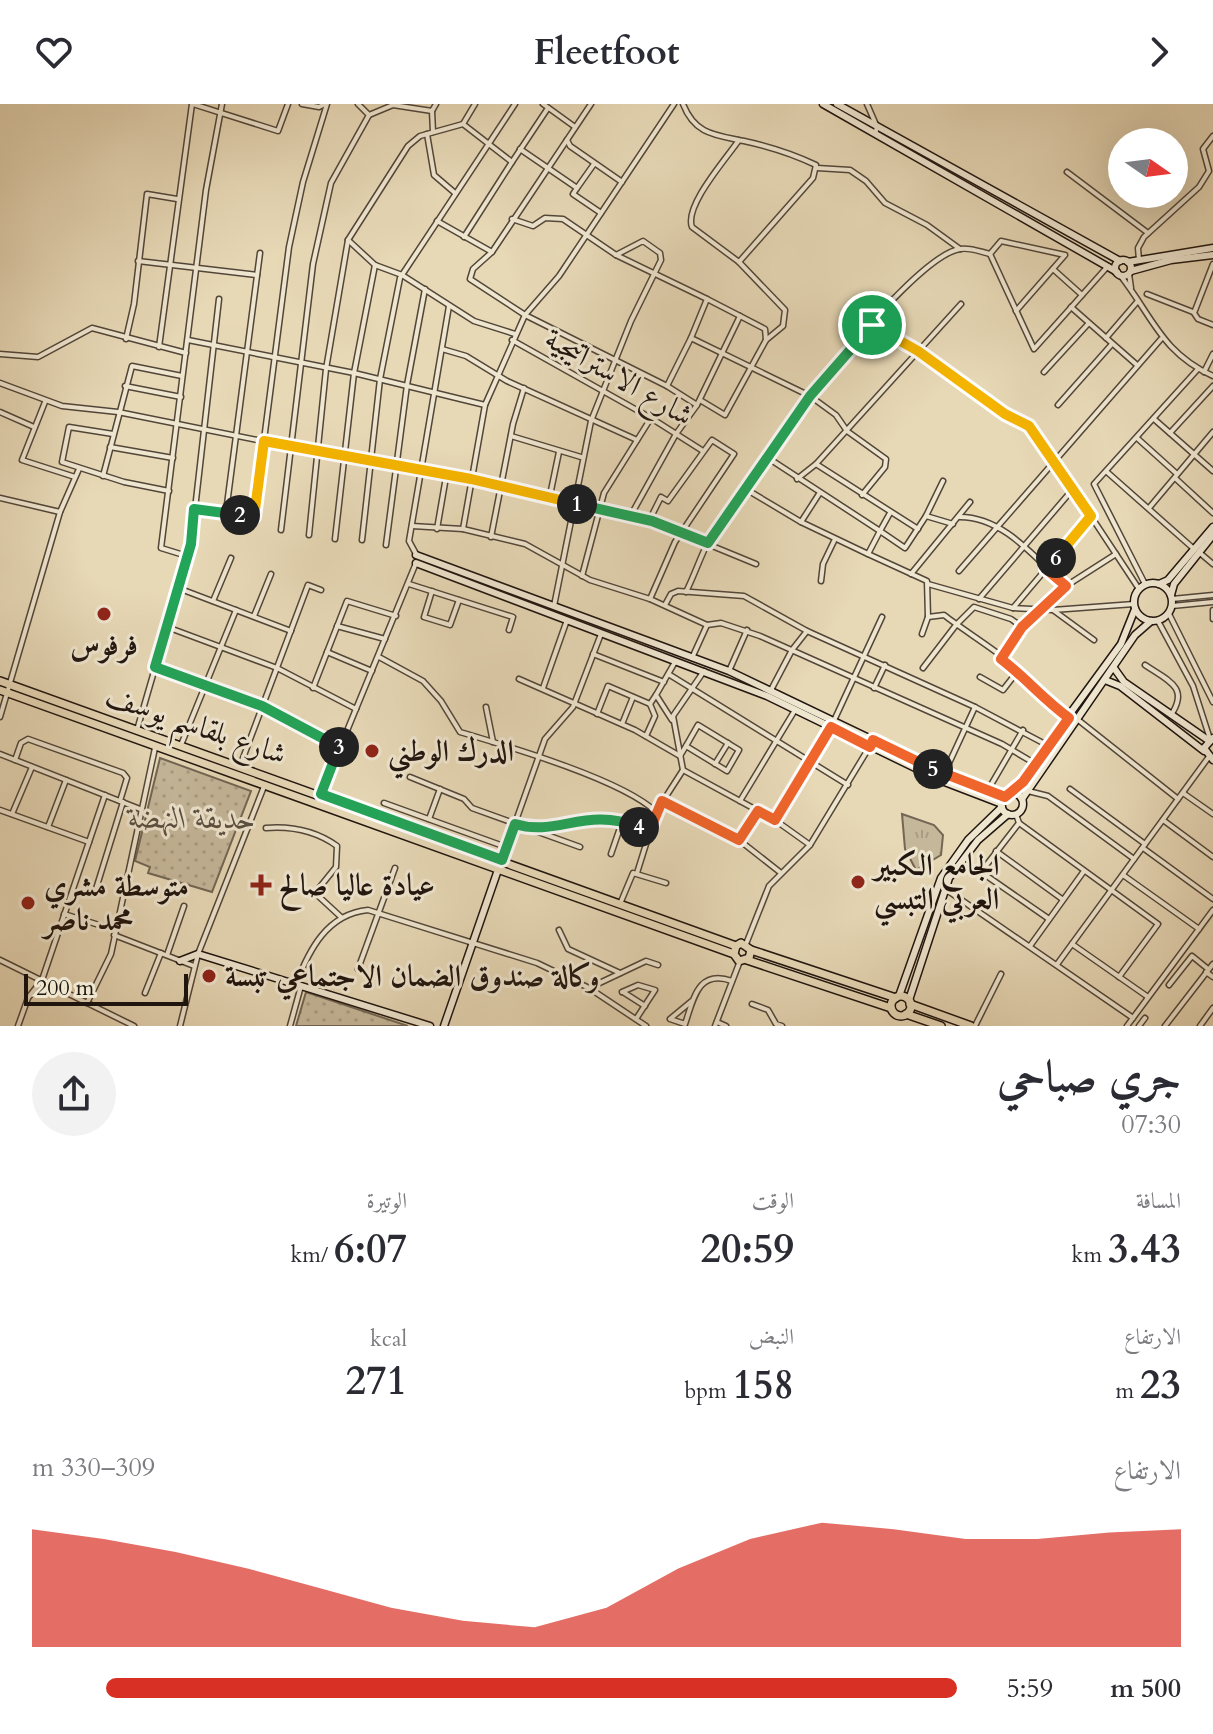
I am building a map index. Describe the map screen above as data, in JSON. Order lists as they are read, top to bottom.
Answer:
{
  "streets": {
    "main road": ["شارع بلقاسم يوسف"],
    "street": ["شارع الاستراتيجية"]
  },
  "parks": ["حديقة النهضة"],
  "places": {
    "other": [
      "فرفوس",
      "الدرك الوطني",
      "الجامع الكبير العربي التبسي",
      "متوسطة مشري محمد ناصر",
      "وكالة صندوق الضمان الاجتماعي تبسة"
    ],
    "health": ["عيادة عاليا صالح"]
  },
  "scale_bar": "200 m",
  "north": "right",
  "page": {
    "header": "Fleetfoot",
    "pins": [
      "1",
      "2",
      "6",
      "3",
      "5",
      "4"
    ],
    "scale": "200 m",
    "heading": ["جري صباحي", "07:30"],
    "stats": [
      ["المسافة", "3.43 km"],
      ["الوقت", "20:59"],
      ["الوتيرة", "6:07 /km"],
      ["الارتفاع", "23 m"],
      ["النبض", "158 bpm"],
      ["kcal", "271"]
    ],
    "chart": ["الارتفاع", "309–330 m"],
    "list": [
      {
        "name": "500 m",
        "note": "5:59"
      }
    ]
  }
}
